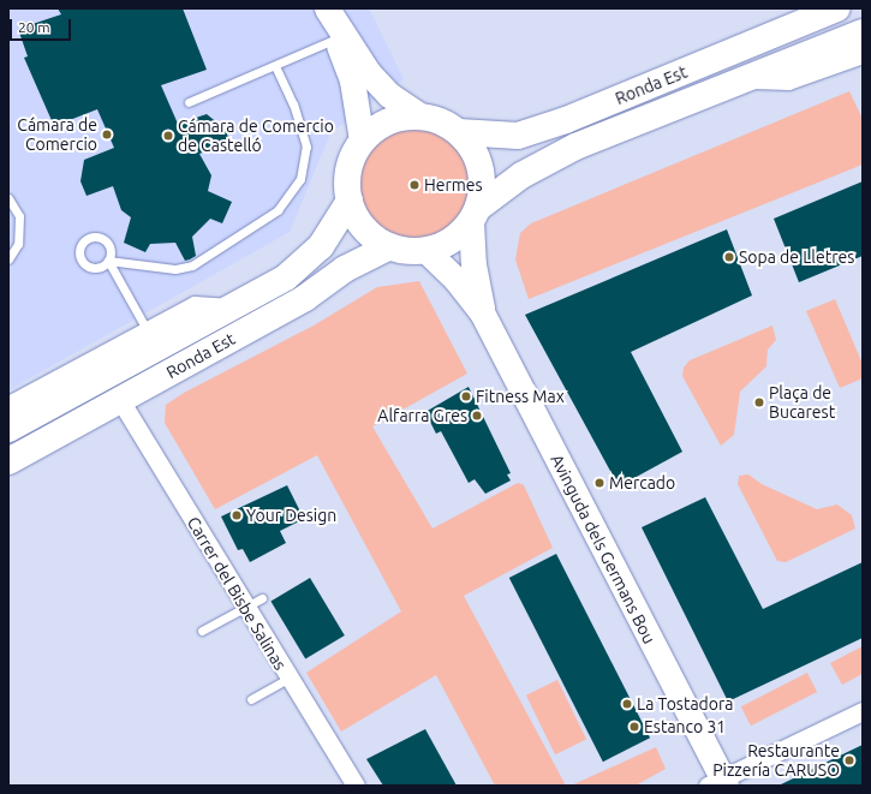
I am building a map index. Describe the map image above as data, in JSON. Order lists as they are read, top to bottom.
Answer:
{
  "streets": {
    "main road": ["Ronda Est"],
    "street": ["Avinguda dels Germans Bou", "Carrer del Bisbe Salinas"]
  },
  "crossings": [
    ["Ronda Est", "Avinguda dels Germans Bou"],
    ["Ronda Est", "Carrer del Bisbe Salinas"]
  ],
  "places": [
    "Cámara de Comercio",
    "Cámara de Comercio de Castelló",
    "Hermes",
    "Sopa de Lletres",
    "Fitness Max",
    "Plaça de Bucarest",
    "Alfarra Gres",
    "Mercado",
    "Your Design",
    "La Tostadora",
    "Estanco 31",
    "Restaurante Pizzería CARUSO"
  ],
  "scale_bar": "20 m"
}
